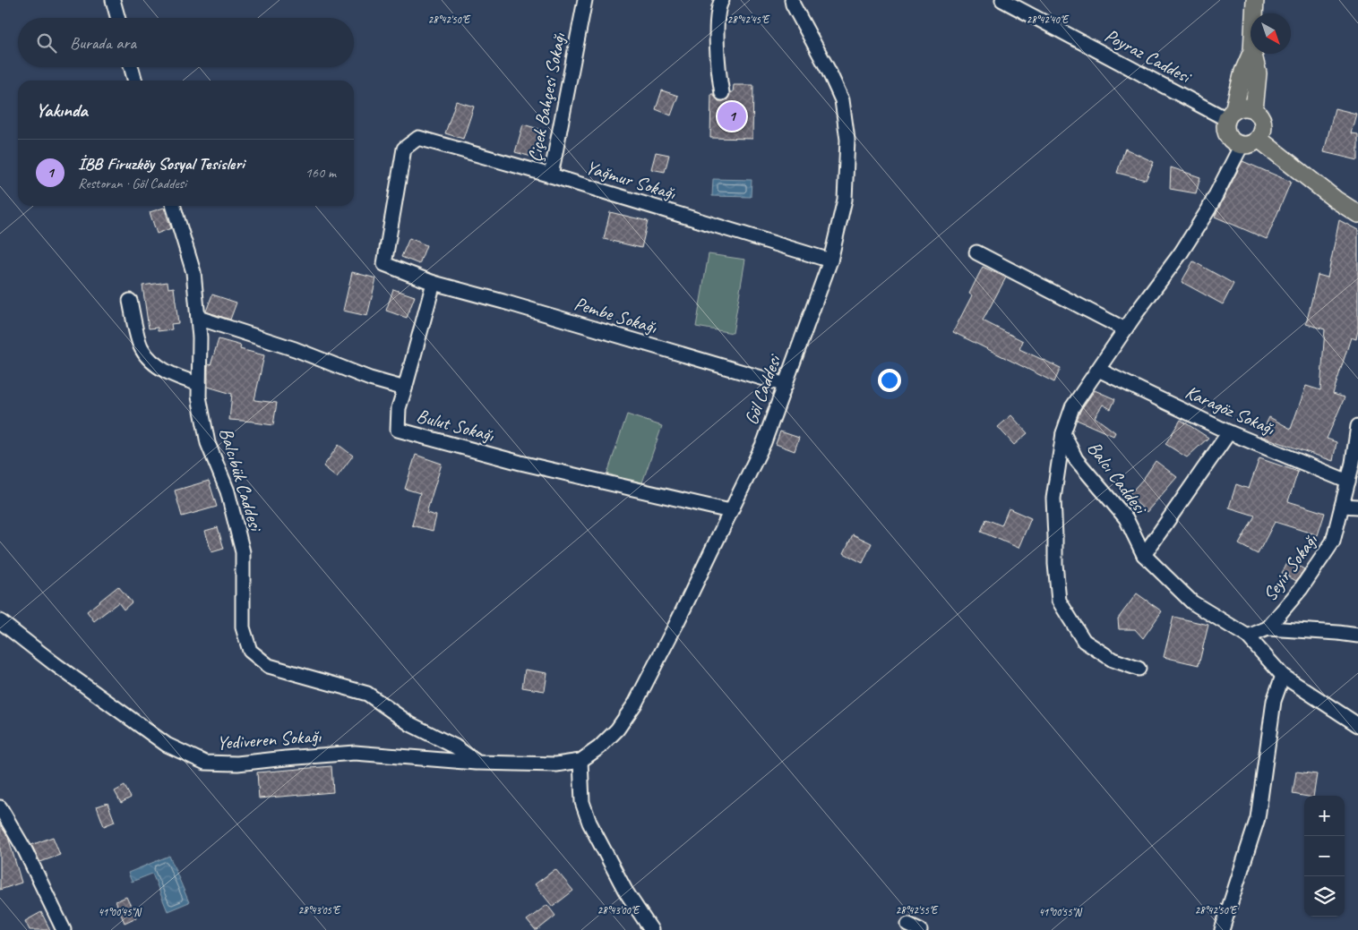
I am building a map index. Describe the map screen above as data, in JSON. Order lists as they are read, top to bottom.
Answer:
{
  "streets": {
    "street": [
      "Poyraz Caddesi",
      "Çiçek Bahçesi Sokağı",
      "Yağmur Sokağı",
      "Pembe Sokağı",
      "Göl Caddesi",
      "Karagöz Sokağı",
      "Bulut Sokağı",
      "Balcı Caddesi",
      "Balcıbük Caddesi",
      "Seyir Sokağı",
      "Yediveren Sokağı"
    ]
  },
  "crossings": [
    ["Poyraz Caddesi", "Balcı Caddesi"],
    ["Çiçek Bahçesi Sokağı", "Yağmur Sokağı"],
    ["Yağmur Sokağı", "Pembe Sokağı"],
    ["Yağmur Sokağı", "Göl Caddesi"],
    ["Pembe Sokağı", "Göl Caddesi"],
    ["Göl Caddesi", "Bulut Sokağı"],
    ["Karagöz Sokağı", "Balcı Caddesi"],
    ["Karagöz Sokağı", "Seyir Sokağı"],
    ["Bulut Sokağı", "Balcıbük Caddesi"],
    ["Balcı Caddesi", "Seyir Sokağı"],
    ["Balcıbük Caddesi", "Yediveren Sokağı"]
  ],
  "north": "bottom right",
  "page": {
    "search": "Burada ara",
    "heading": "Yakında",
    "pins": "1",
    "list": [
      {
        "mark": "1",
        "name": "İBB Firuzköy Sosyal Tesisleri",
        "note": "Restoran · Göl Caddesi",
        "value": "160 m"
      }
    ],
    "map_buttons": ["+", "−"]
  },
  "coordinates": [
    "28°42'50\"E",
    "28°42'45\"E",
    "28°42'40\"E",
    "28°43'05\"E",
    "28°43'00\"E",
    "28°42'55\"E",
    "41°00'45\"N",
    "41°00'55\"N"
  ]
}
